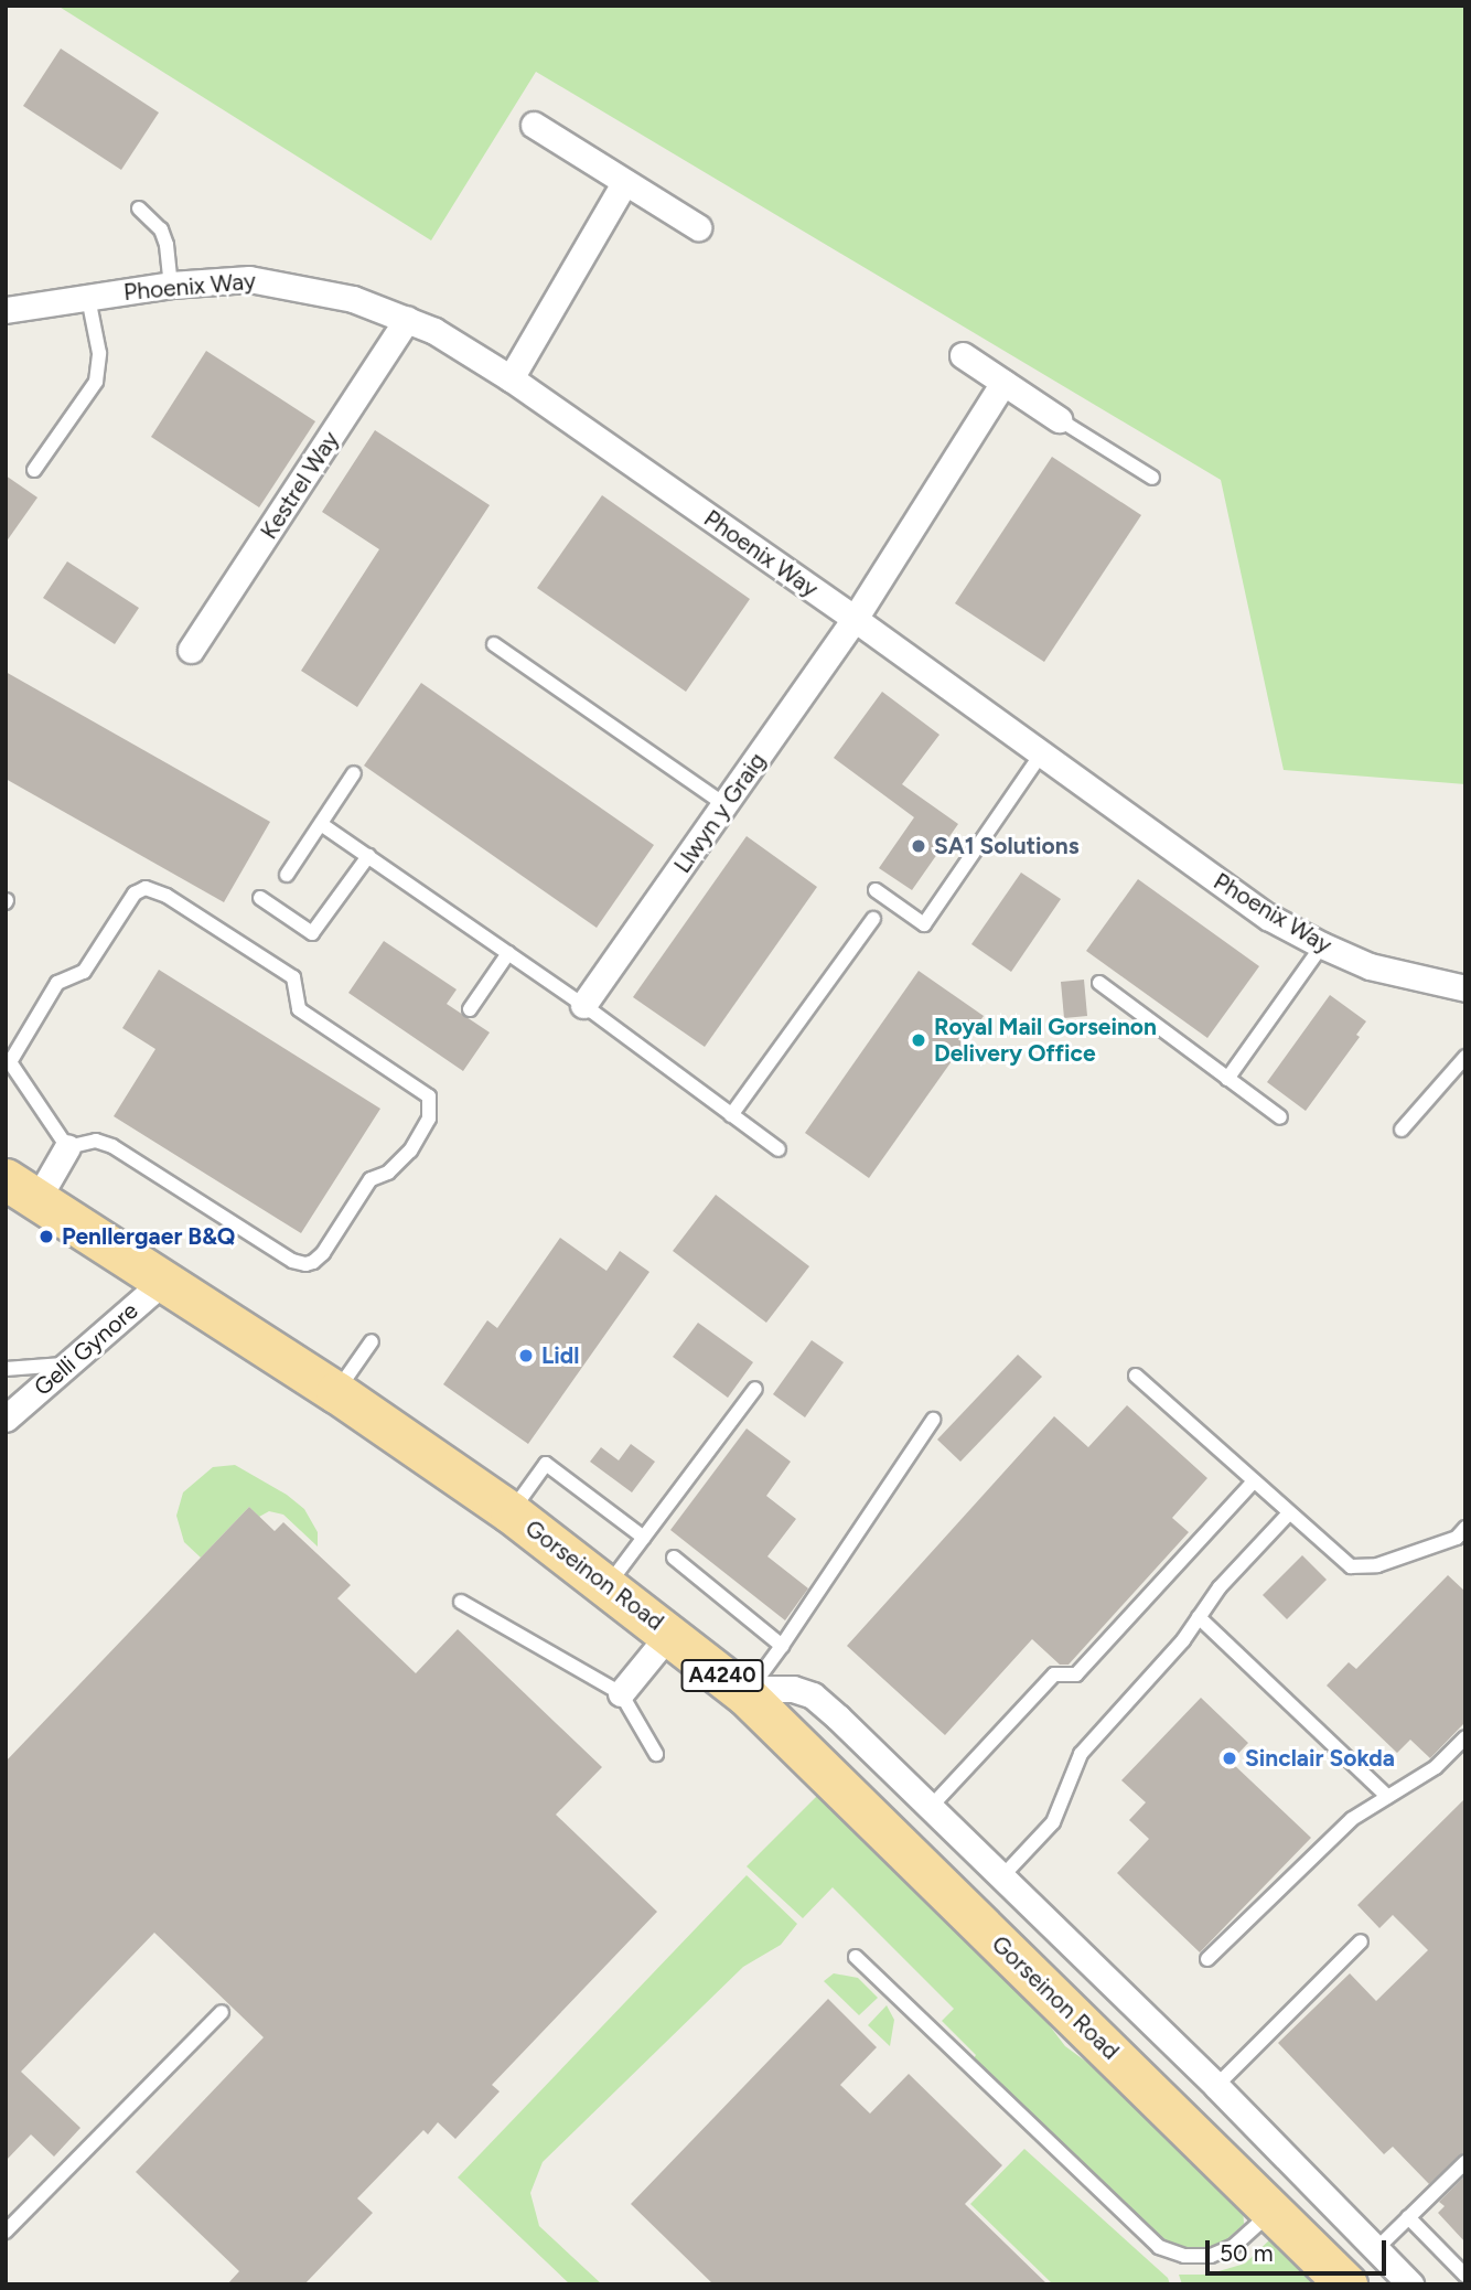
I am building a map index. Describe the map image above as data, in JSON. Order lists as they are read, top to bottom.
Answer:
{
  "streets": {
    "main road": ["Gorseinon Road", "A4240"],
    "street": [
      "Phoenix Way",
      "Kestrel Way",
      "Llwyn y Graig",
      "Gelli Gynore"
    ]
  },
  "crossings": [
    ["Phoenix Way", "Kestrel Way"],
    ["Phoenix Way", "Llwyn y Graig"],
    ["Gelli Gynore", "Gorseinon Road"]
  ],
  "places": [
    "SA1 Solutions",
    "Royal Mail Gorseinon Delivery Office",
    "Penllergaer B&Q",
    "Lidl",
    "Sinclair Sokda"
  ],
  "scale_bar": "50 m"
}
